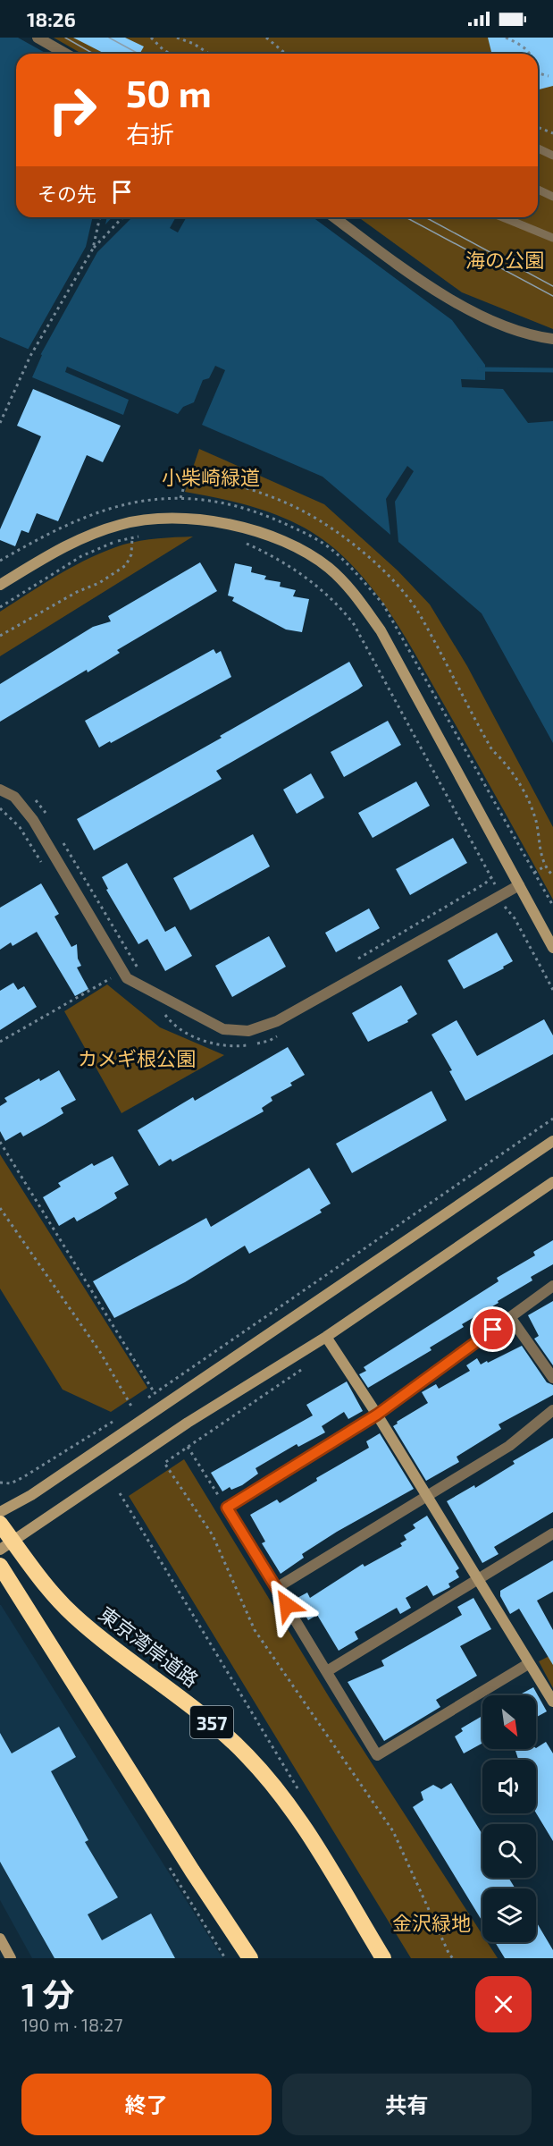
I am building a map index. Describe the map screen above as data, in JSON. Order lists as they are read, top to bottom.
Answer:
{
  "streets": {
    "highway": ["東京湾岸道路", "357"]
  },
  "parks": [
    "海の公園",
    "小柴崎緑道",
    "カメギ根公園",
    "金沢緑地"
  ],
  "north": "bottom right",
  "page": {
    "status": "18:26",
    "turn": ["50 m", "右折"],
    "then": "その先",
    "heading": ["1 分", "190 m · 18:27"],
    "buttons": ["終了", "共有"]
  }
}
